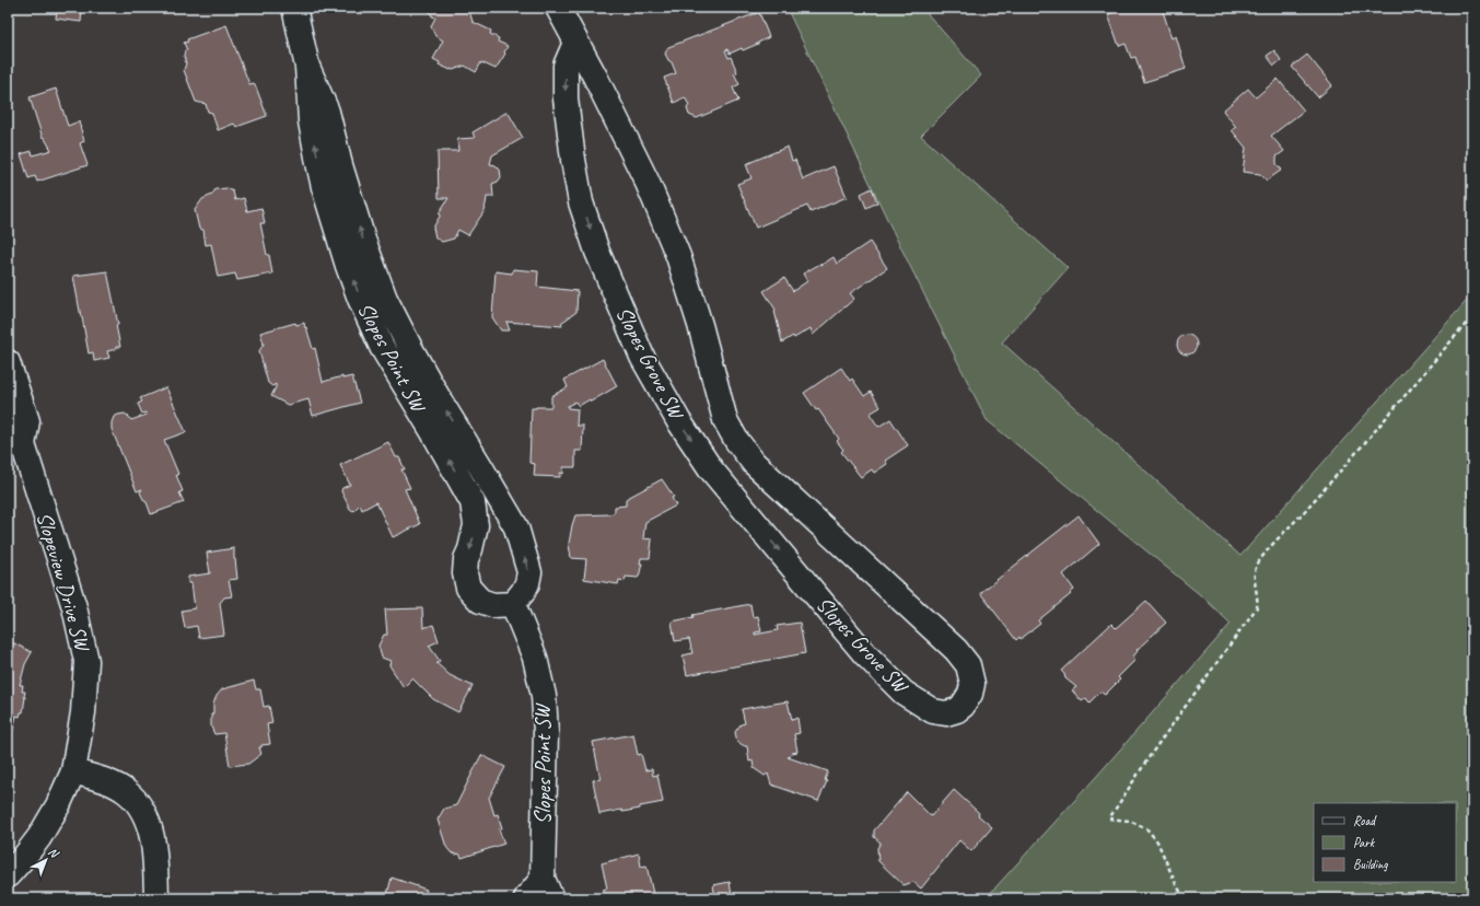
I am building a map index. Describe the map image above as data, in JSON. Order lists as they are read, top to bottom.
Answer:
{
  "streets": {
    "street": ["Slopes Point SW", "Slopes Grove SW", "Slopeview Drive SW"]
  },
  "legend": ["Road", "Park", "Building"],
  "north": "top right"
}
